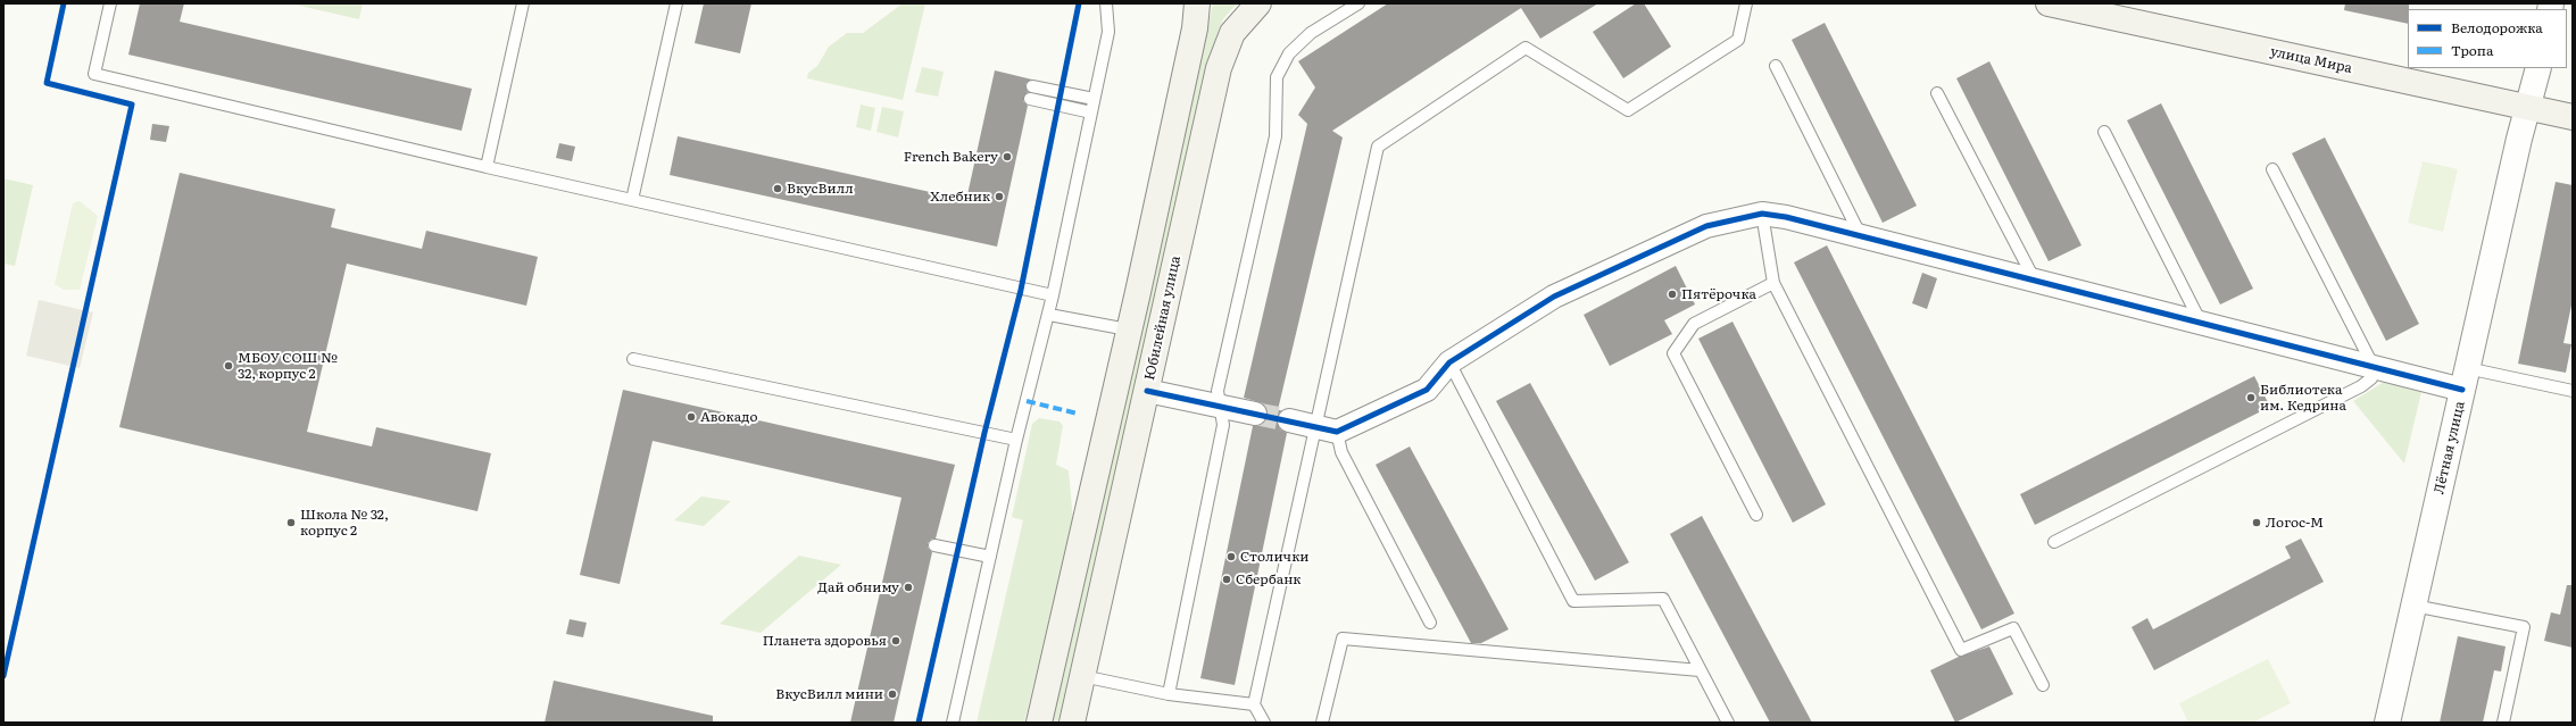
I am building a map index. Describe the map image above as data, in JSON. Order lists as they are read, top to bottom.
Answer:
{
  "streets": {
    "main road": ["улица Мира", "Юбилейная улица"],
    "street": ["Лётная улица"]
  },
  "crossings": [
    ["улица Мира", "Лётная улица"]
  ],
  "places": [
    "French Bakery",
    "ВкусВилл",
    "Хлебник",
    "Пятёрочка",
    "МБОУ СОШ № 32, корпус 2",
    "Библиотека им. Кедрина",
    "Авокадо",
    "Школа № 32, корпус 2",
    "Логос-М",
    "Столички",
    "Сбербанк",
    "Дай обниму",
    "Планета здоровья",
    "ВкусВилл мини"
  ],
  "legend": ["Велодорожка", "Тропа"]
}
